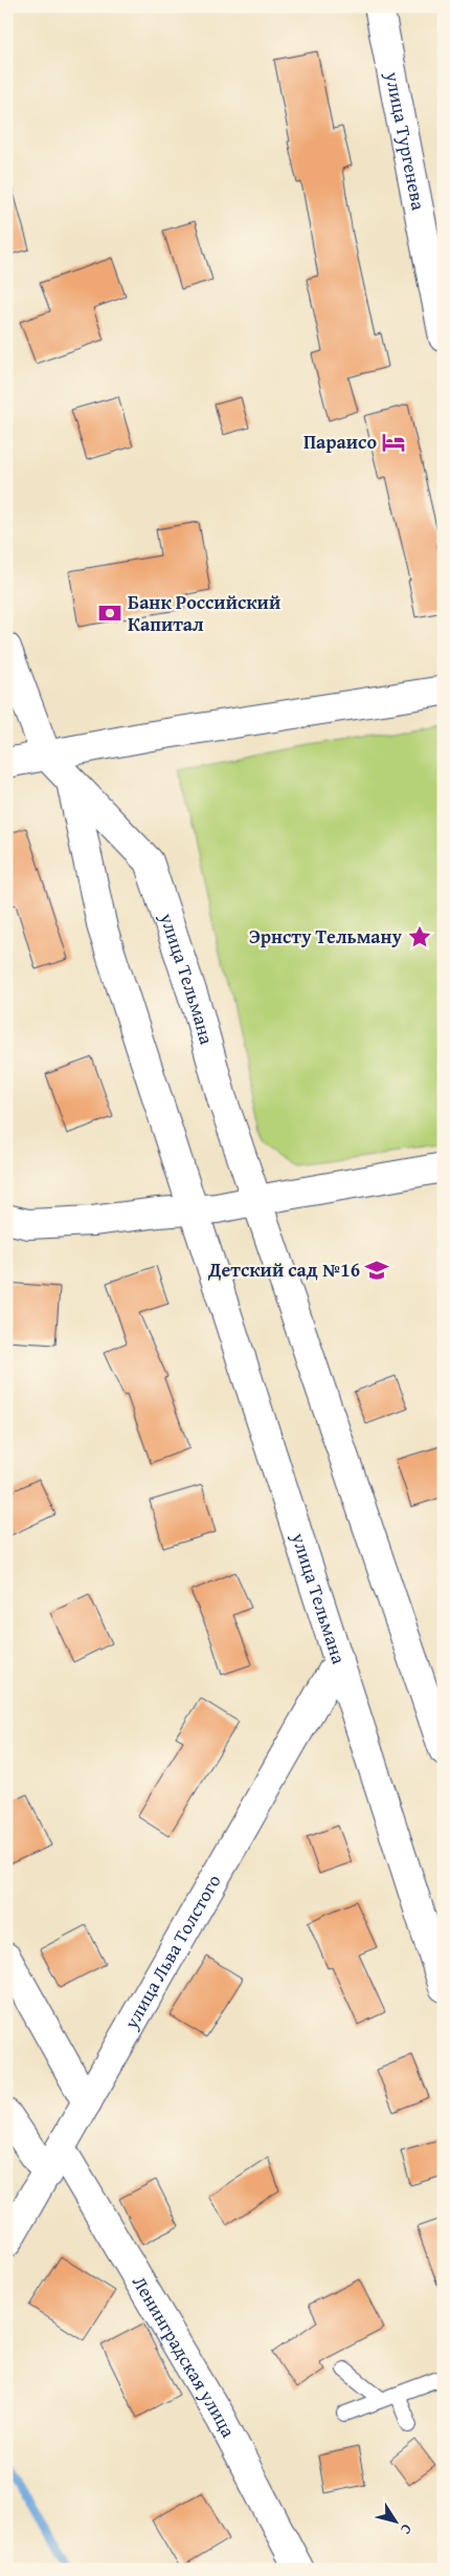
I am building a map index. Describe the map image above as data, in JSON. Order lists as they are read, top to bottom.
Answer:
{
  "streets": {
    "street": [
      "улица Тургенева",
      "улица Тельмана",
      "улица Льва Толстого",
      "Ленинградская улица"
    ]
  },
  "crossings": [
    ["улица Тельмана", "улица Льва Толстого"],
    ["улица Льва Толстого", "Ленинградская улица"]
  ],
  "places": {
    "hotel": ["Параисо"],
    "bank": ["Банк Российский Капитал"],
    "place": ["Эрнсту Тельману"],
    "school or university": ["Детский сад №16"]
  },
  "north": "bottom right"
}
